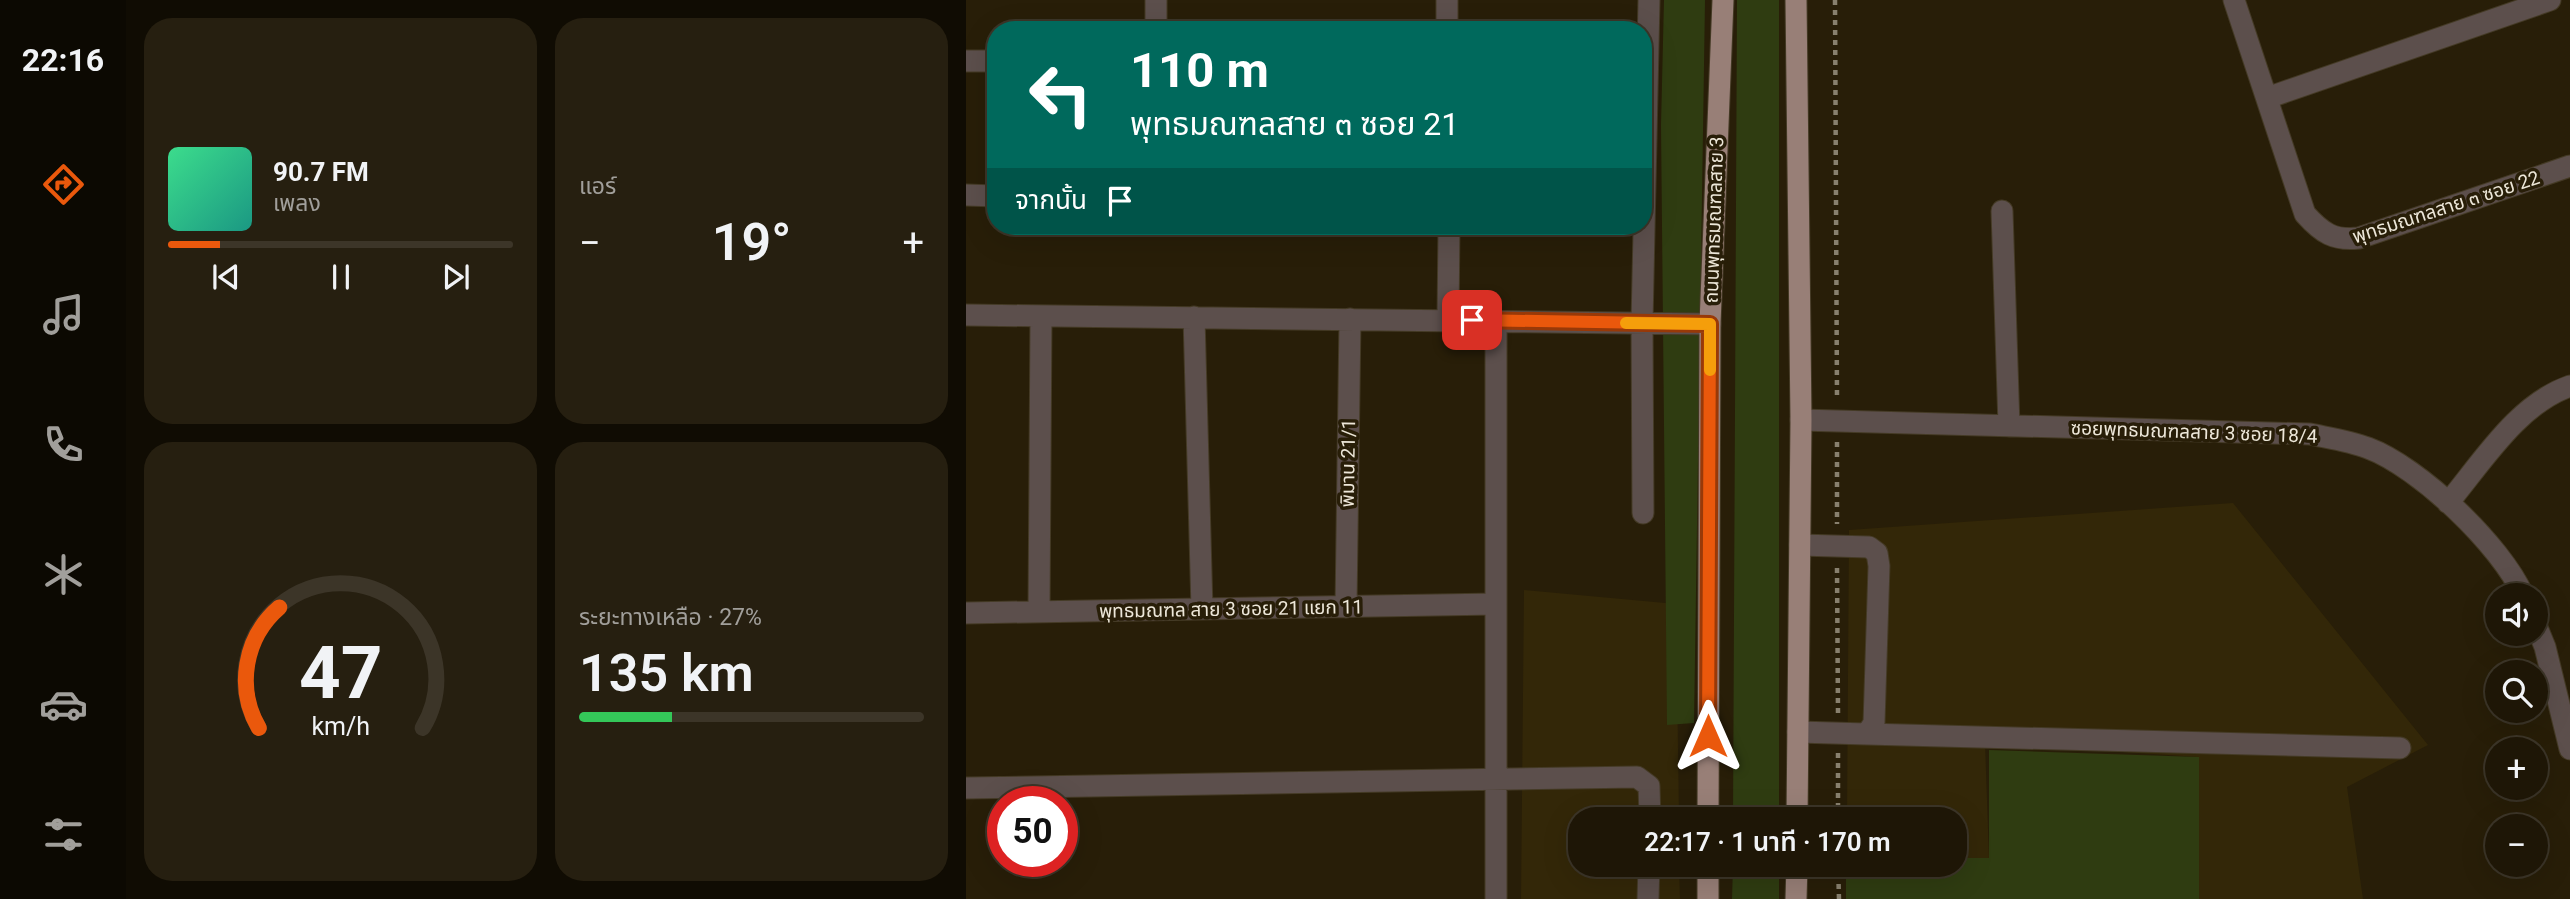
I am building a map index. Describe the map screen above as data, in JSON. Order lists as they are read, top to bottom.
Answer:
{
  "streets": {
    "main road": ["ถนนพุทธมณฑลสาย 3"],
    "street": [
      "พุทธมณฑลสาย ๓ ซอย 22",
      "ซอยพุทธมณฑลสาย 3 ซอย 18/4",
      "พิมาน 21/1",
      "พุทธมณฑล สาย 3 ซอย 21 แยก 11"
    ]
  },
  "crossings": [
    ["พิมาน 21/1", "พุทธมณฑล สาย 3 ซอย 21 แยก 11"]
  ],
  "page": {
    "tabs": "22:16",
    "tile": [
      "แอร์",
      ["ระยะทางเหลือ · 27%", "135 km"]
    ],
    "turn": ["110 m", "พุทธมณฑลสาย ๓ ซอย 21"],
    "song": ["90.7 FM", "เพลง"],
    "then": "จากนั้น",
    "heat": ["−", "19°", "+"],
    "map_buttons": ["+", "−"],
    "limit": "50",
    "trip": "22:17 · 1 นาที · 170 m",
    "gauge": ["47", "km/h"]
  }
}
